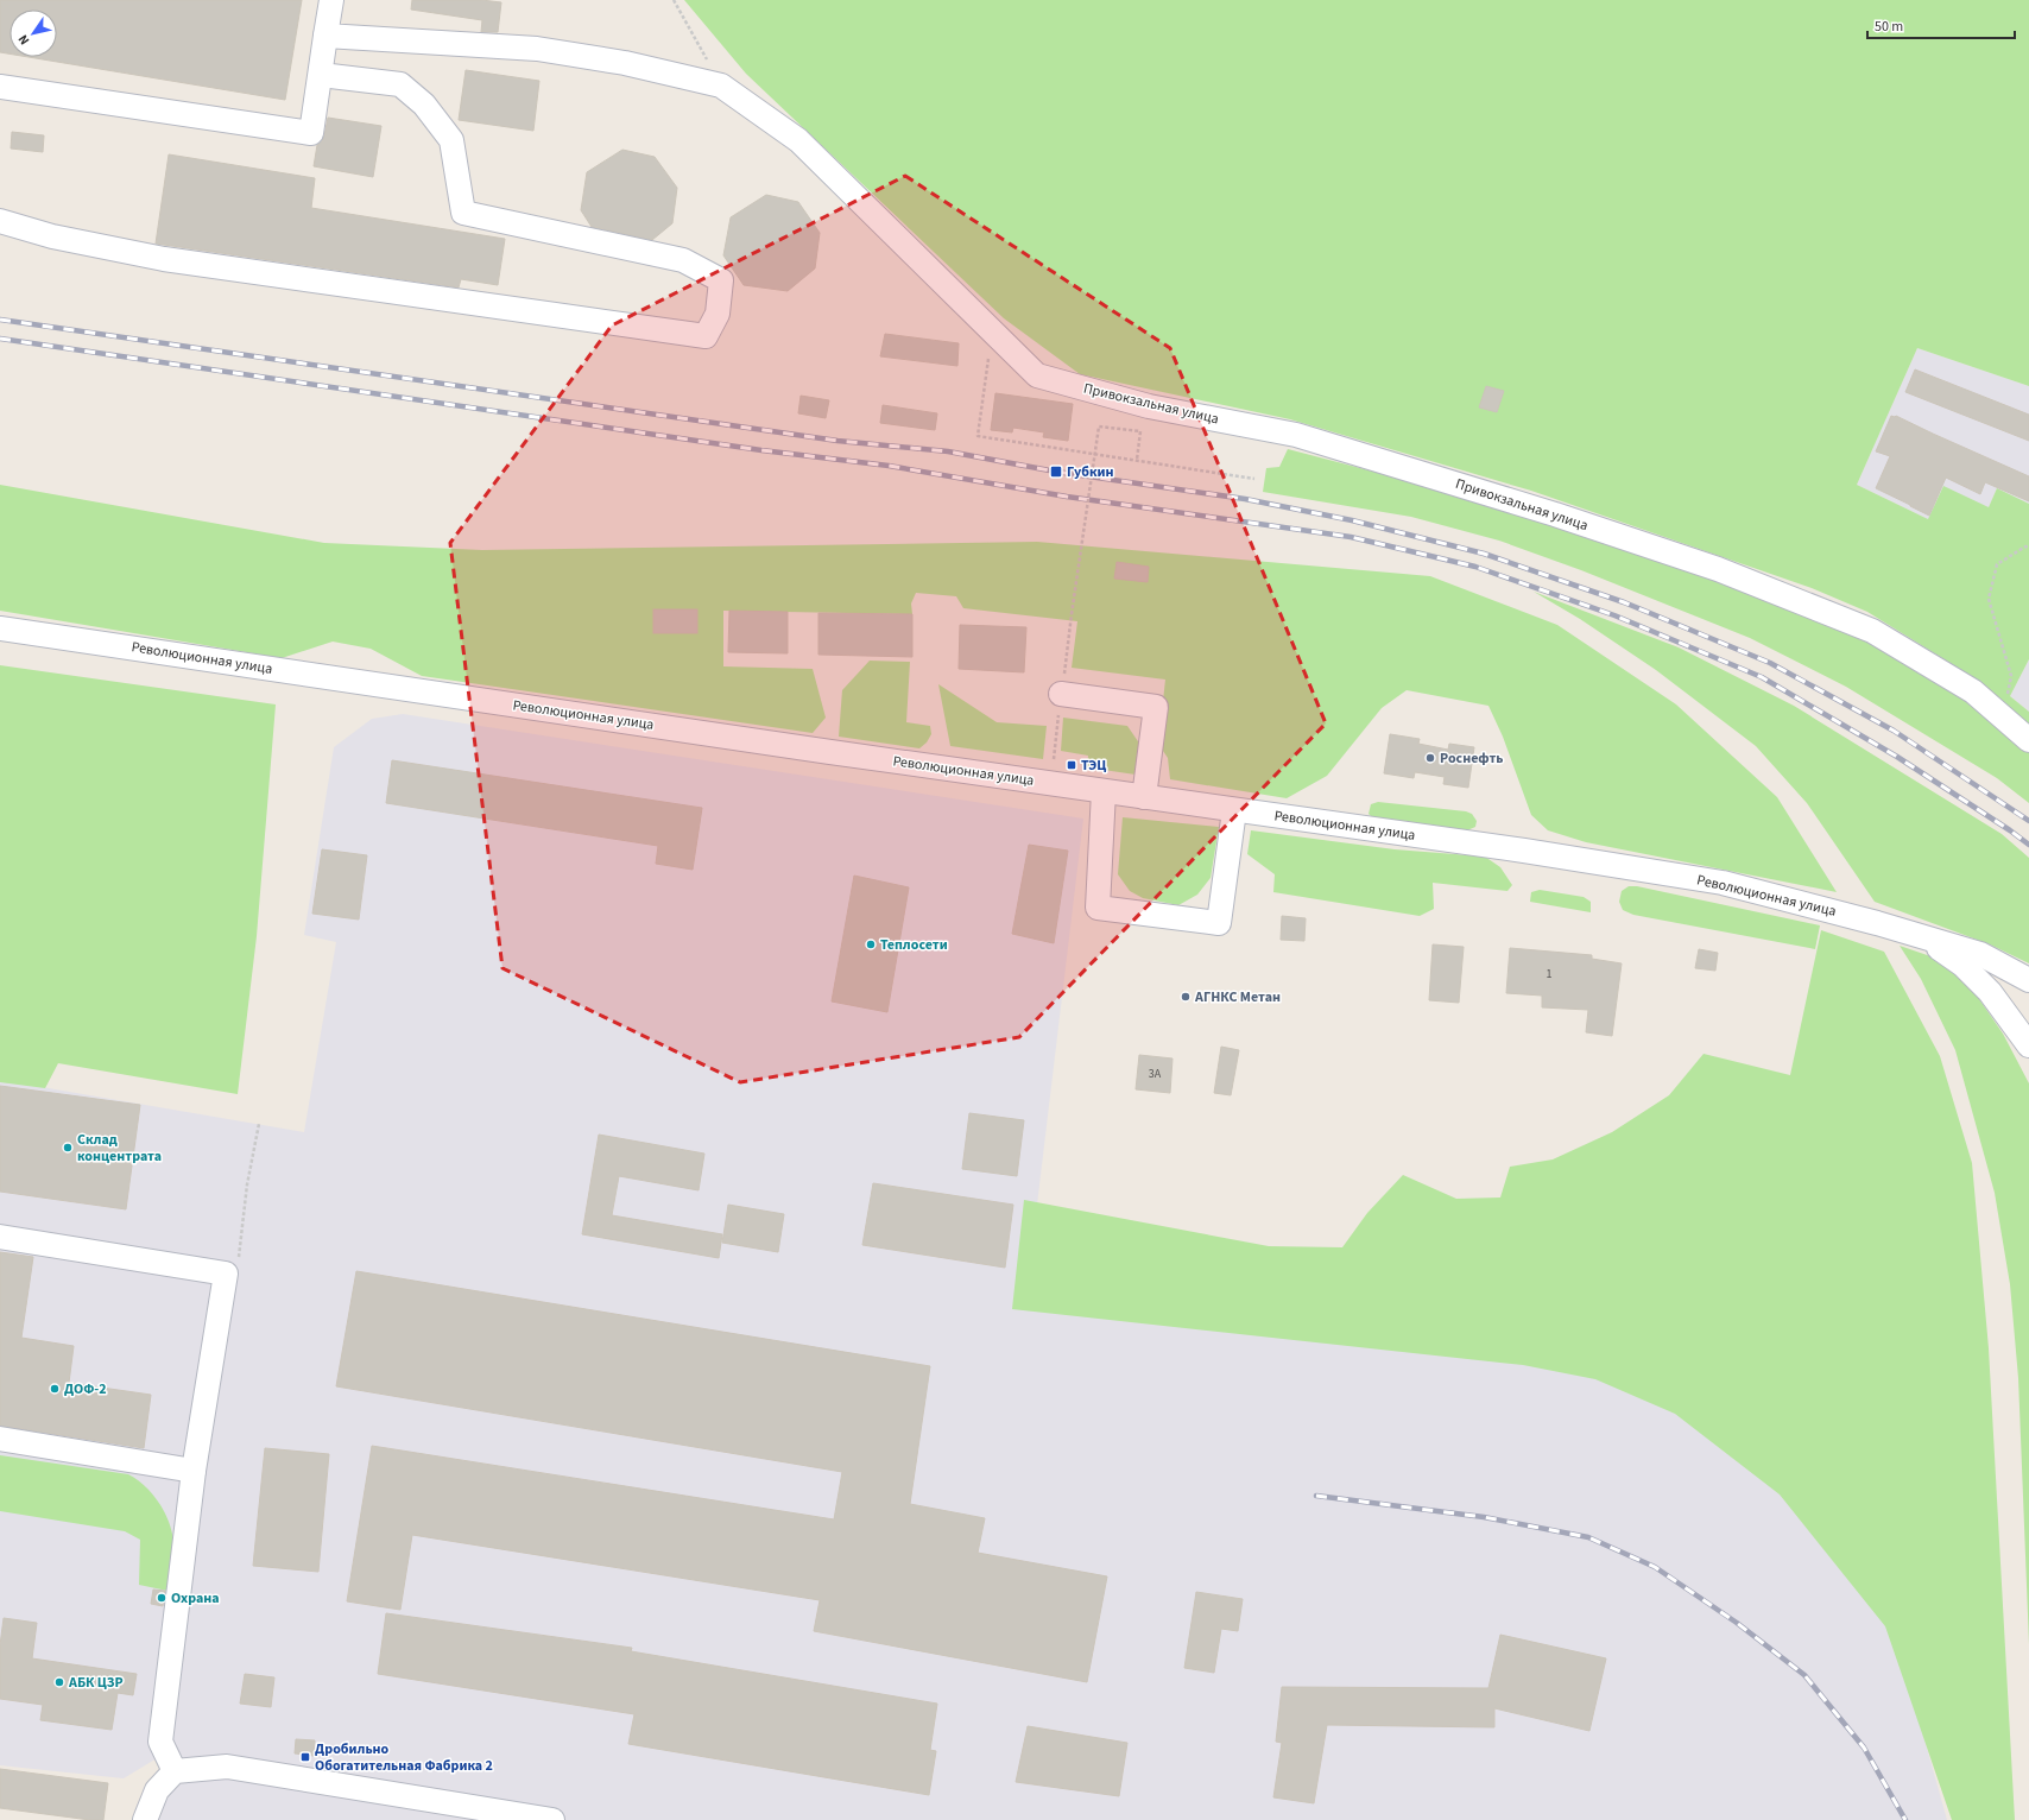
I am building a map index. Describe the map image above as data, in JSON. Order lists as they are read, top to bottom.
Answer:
{
  "streets": {
    "street": ["Привокзальная улица", "Революционная улица"]
  },
  "places": {
    "transit": ["Губкин", "ТЭЦ", "Дробильно Обогатительная Фабрика 2"],
    "other": [
      "Роснефть",
      "Теплосети",
      "АГНКС Метан",
      "Склад концентрата",
      "ДОФ-2",
      "Охрана",
      "АБК ЦЗР"
    ]
  },
  "house_numbers": ["1", "3А"],
  "scale_bar": "50 m",
  "north": "bottom left"
}
